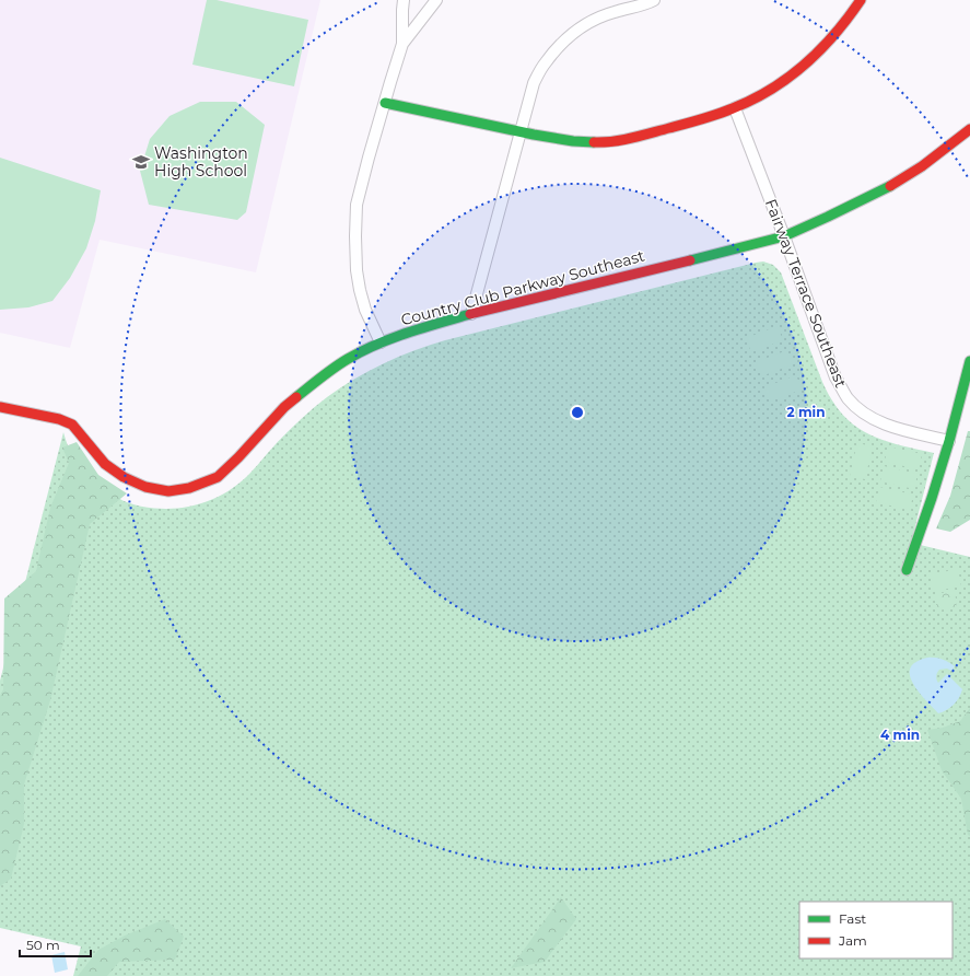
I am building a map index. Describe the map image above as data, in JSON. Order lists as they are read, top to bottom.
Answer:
{
  "streets": {
    "street": ["Country Club Parkway Southeast", "Fairway Terrace Southeast"]
  },
  "crossings": [
    ["Country Club Parkway Southeast", "Fairway Terrace Southeast"]
  ],
  "places": {
    "school or university": ["Washington High School"]
  },
  "legend": ["Fast", "Jam"],
  "scale_bar": "50 m",
  "rings": ["2 min", "4 min"]
}
